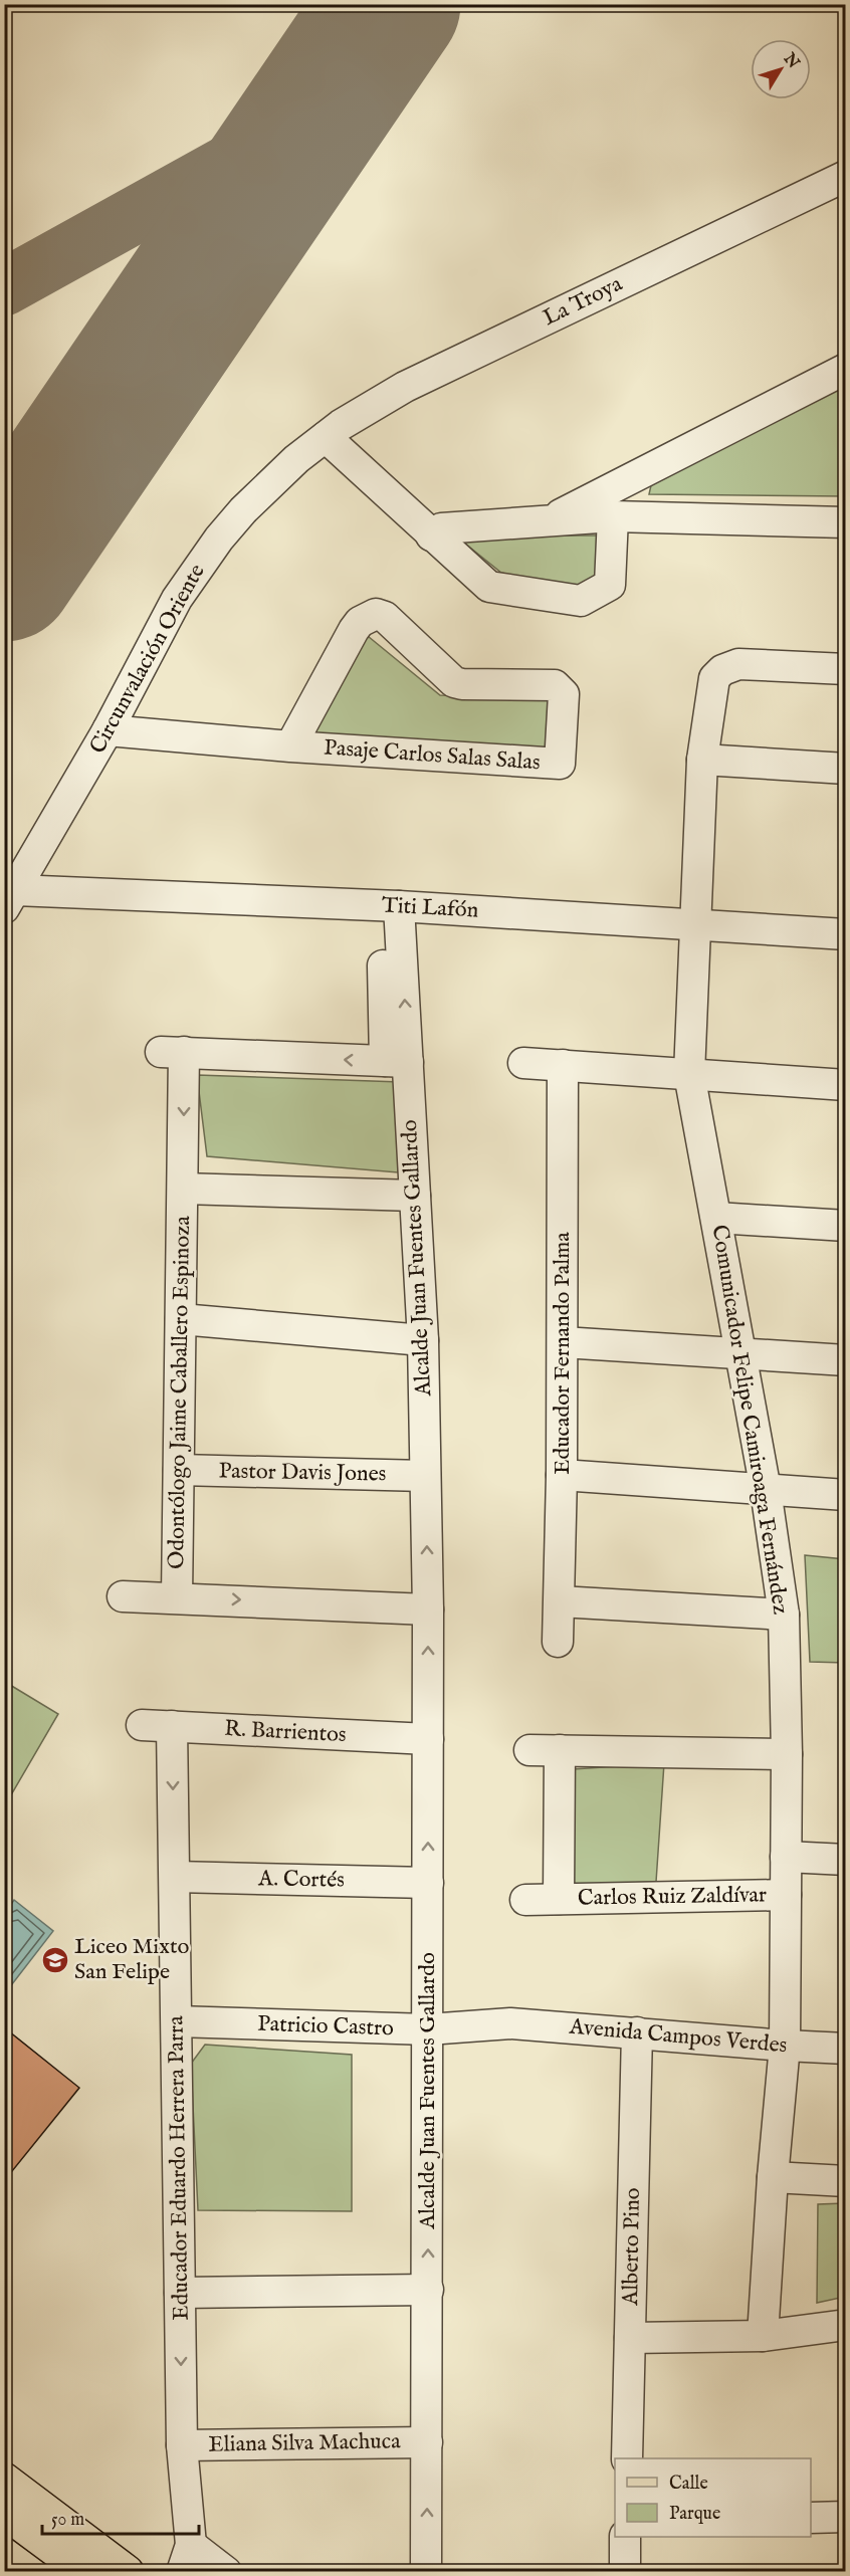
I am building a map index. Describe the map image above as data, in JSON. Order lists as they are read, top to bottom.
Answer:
{
  "streets": {
    "street": [
      "La Troya",
      "Circunvalación Oriente",
      "Pasaje Carlos Salas Salas",
      "Titi Lafón",
      "Alcalde Juan Fuentes Gallardo",
      "Educador Fernando Palma",
      "Odontólogo Jaime Caballero Espinoza",
      "Comunicador Felipe Camiroaga Fernández",
      "Pastor Davis Jones",
      "R. Barrientos",
      "A. Cortés",
      "Carlos Ruiz Zaldívar",
      "Patricio Castro",
      "Avenida Campos Verdes",
      "Educador Eduardo Herrera Parra",
      "Alberto Pino",
      "Eliana Silva Machuca"
    ]
  },
  "crossings": [
    ["La Troya", "Circunvalación Oriente"],
    ["Circunvalación Oriente", "Pasaje Carlos Salas Salas"],
    ["Circunvalación Oriente", "Titi Lafón"],
    ["Titi Lafón", "Alcalde Juan Fuentes Gallardo"],
    ["Titi Lafón", "Comunicador Felipe Camiroaga Fernández"],
    ["Alcalde Juan Fuentes Gallardo", "Odontólogo Jaime Caballero Espinoza"],
    ["Alcalde Juan Fuentes Gallardo", "Pastor Davis Jones"],
    ["Alcalde Juan Fuentes Gallardo", "R. Barrientos"],
    ["Alcalde Juan Fuentes Gallardo", "A. Cortés"],
    ["Alcalde Juan Fuentes Gallardo", "Patricio Castro"],
    ["Alcalde Juan Fuentes Gallardo", "Eliana Silva Machuca"],
    ["Odontólogo Jaime Caballero Espinoza", "Pastor Davis Jones"],
    ["Comunicador Felipe Camiroaga Fernández", "Carlos Ruiz Zaldívar"],
    ["Comunicador Felipe Camiroaga Fernández", "Avenida Campos Verdes"],
    ["R. Barrientos", "Educador Eduardo Herrera Parra"],
    ["A. Cortés", "Educador Eduardo Herrera Parra"],
    ["Patricio Castro", "Avenida Campos Verdes"],
    ["Patricio Castro", "Educador Eduardo Herrera Parra"],
    ["Avenida Campos Verdes", "Alberto Pino"],
    ["Educador Eduardo Herrera Parra", "Eliana Silva Machuca"]
  ],
  "one_way": ["Alcalde Juan Fuentes Gallardo", "Educador Eduardo Herrera Parra"],
  "places": {
    "school or university": ["Liceo Mixto San Felipe"]
  },
  "legend": ["Calle", "Parque"],
  "scale_bar": "50 m",
  "north": "top right"
}
